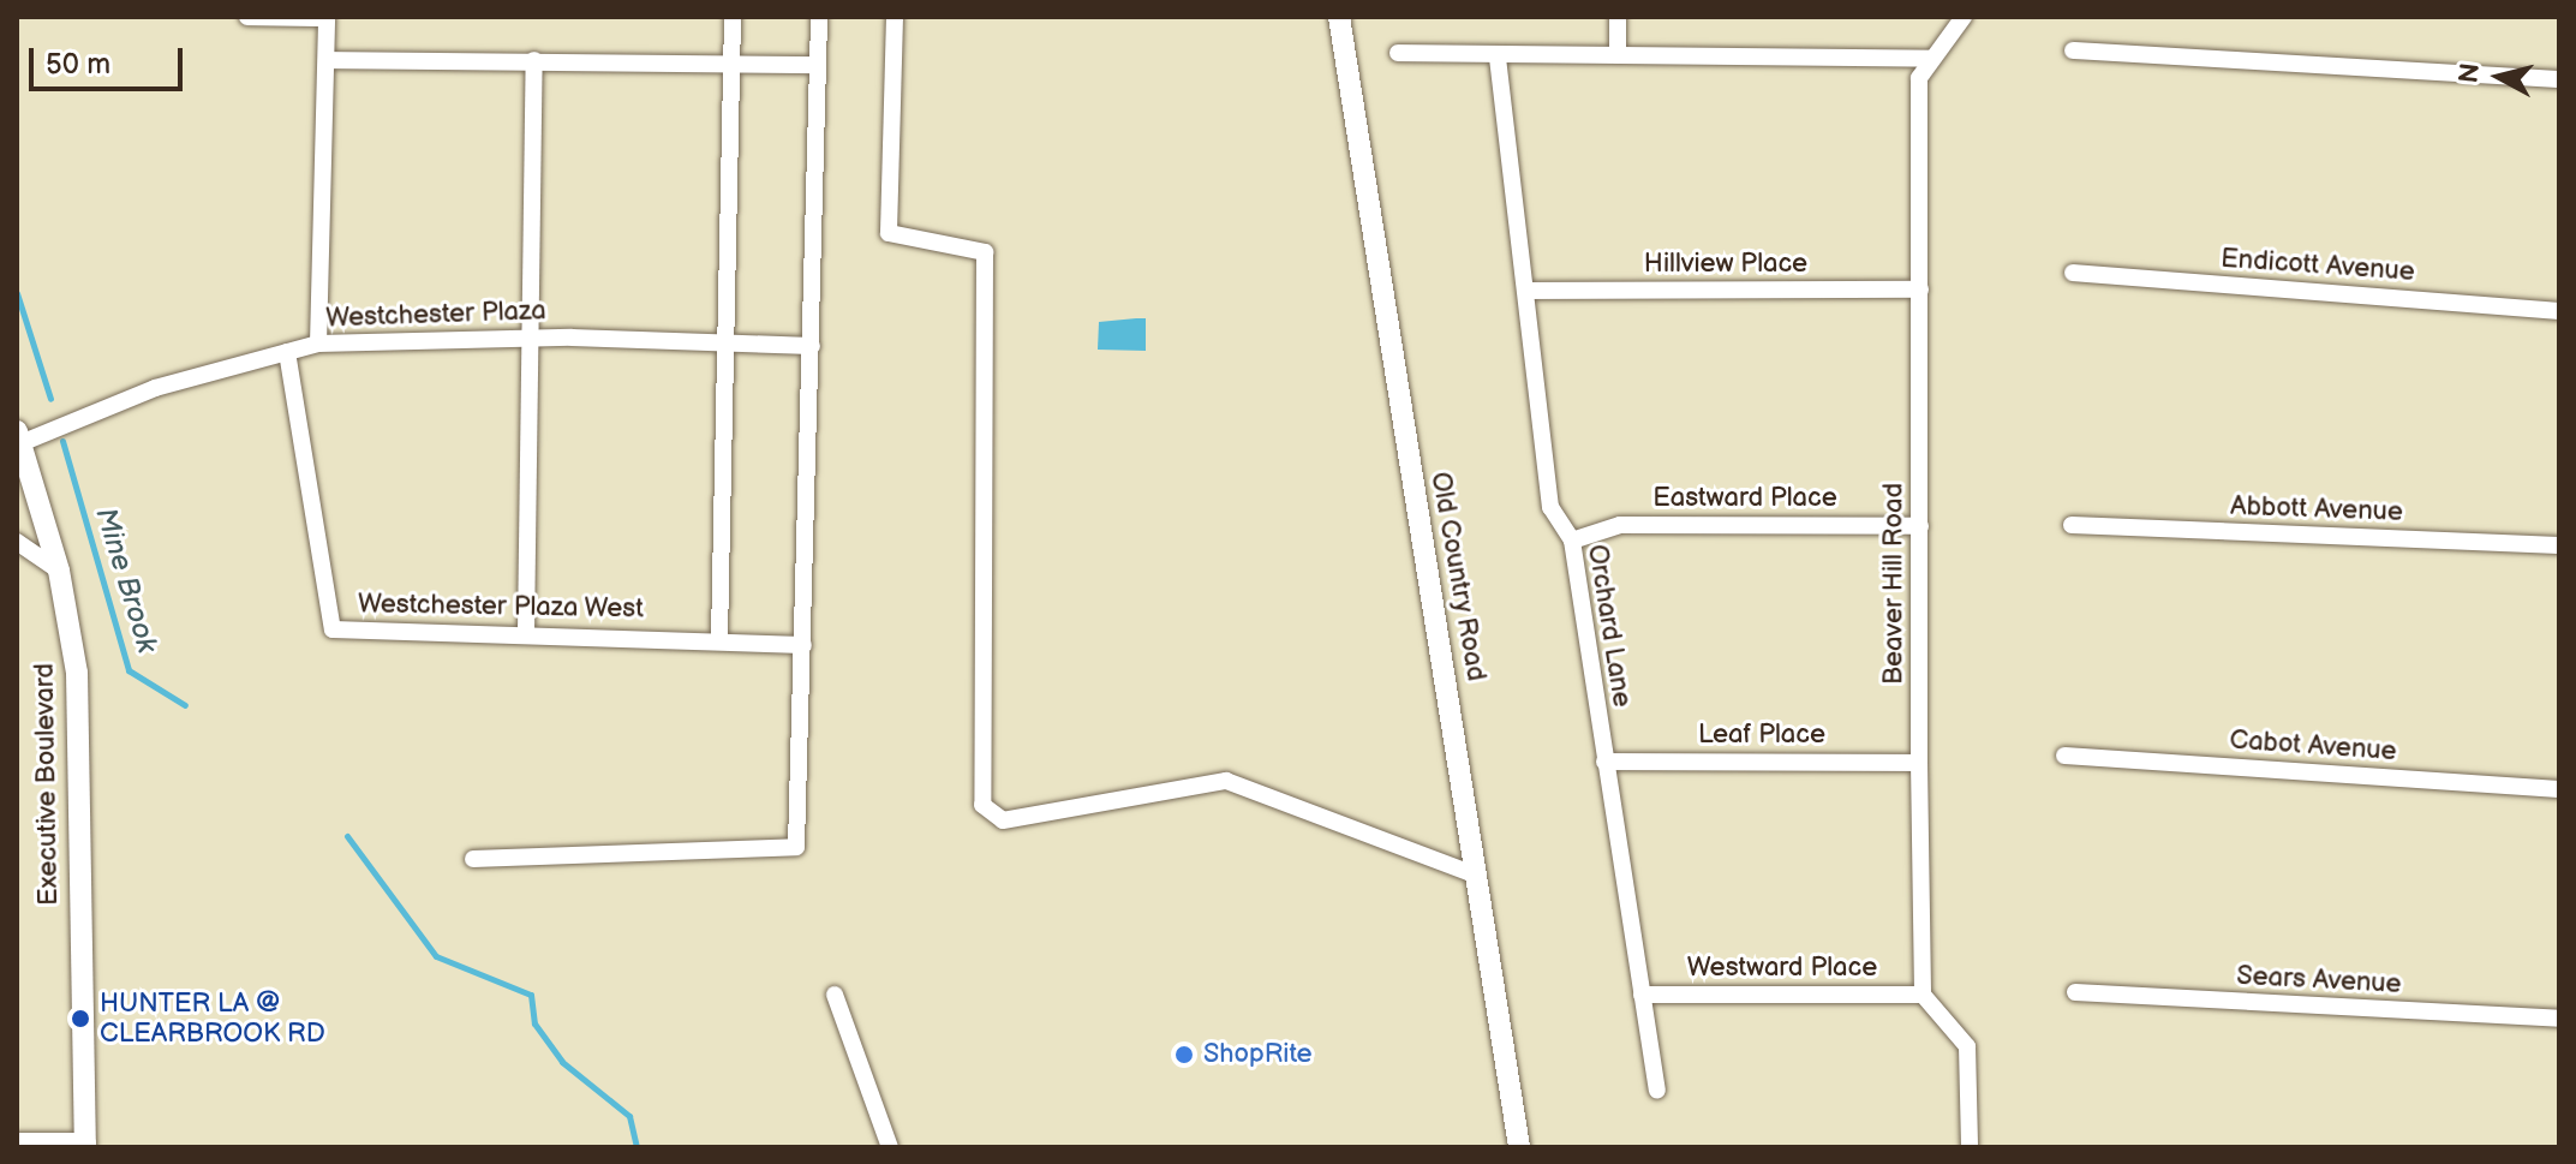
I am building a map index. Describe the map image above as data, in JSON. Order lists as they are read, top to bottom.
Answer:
{
  "streets": {
    "street": [
      "Hillview Place",
      "Endicott Avenue",
      "Westchester Plaza",
      "Eastward Place",
      "Abbott Avenue",
      "Old Country Road",
      "Beaver Hill Road",
      "Westchester Plaza West",
      "Orchard Lane",
      "Leaf Place",
      "Cabot Avenue",
      "Executive Boulevard",
      "Westward Place",
      "Sears Avenue"
    ]
  },
  "crossings": [
    ["Hillview Place", "Beaver Hill Road"],
    ["Hillview Place", "Orchard Lane"],
    ["Westchester Plaza", "Westchester Plaza West"],
    ["Westchester Plaza", "Executive Boulevard"],
    ["Eastward Place", "Beaver Hill Road"],
    ["Eastward Place", "Orchard Lane"],
    ["Beaver Hill Road", "Leaf Place"],
    ["Beaver Hill Road", "Westward Place"],
    ["Orchard Lane", "Leaf Place"],
    ["Orchard Lane", "Westward Place"]
  ],
  "water": ["Mine Brook"],
  "places": ["HUNTER LA @ CLEARBROOK RD", "ShopRite"],
  "scale_bar": "50 m",
  "north": "left"
}
